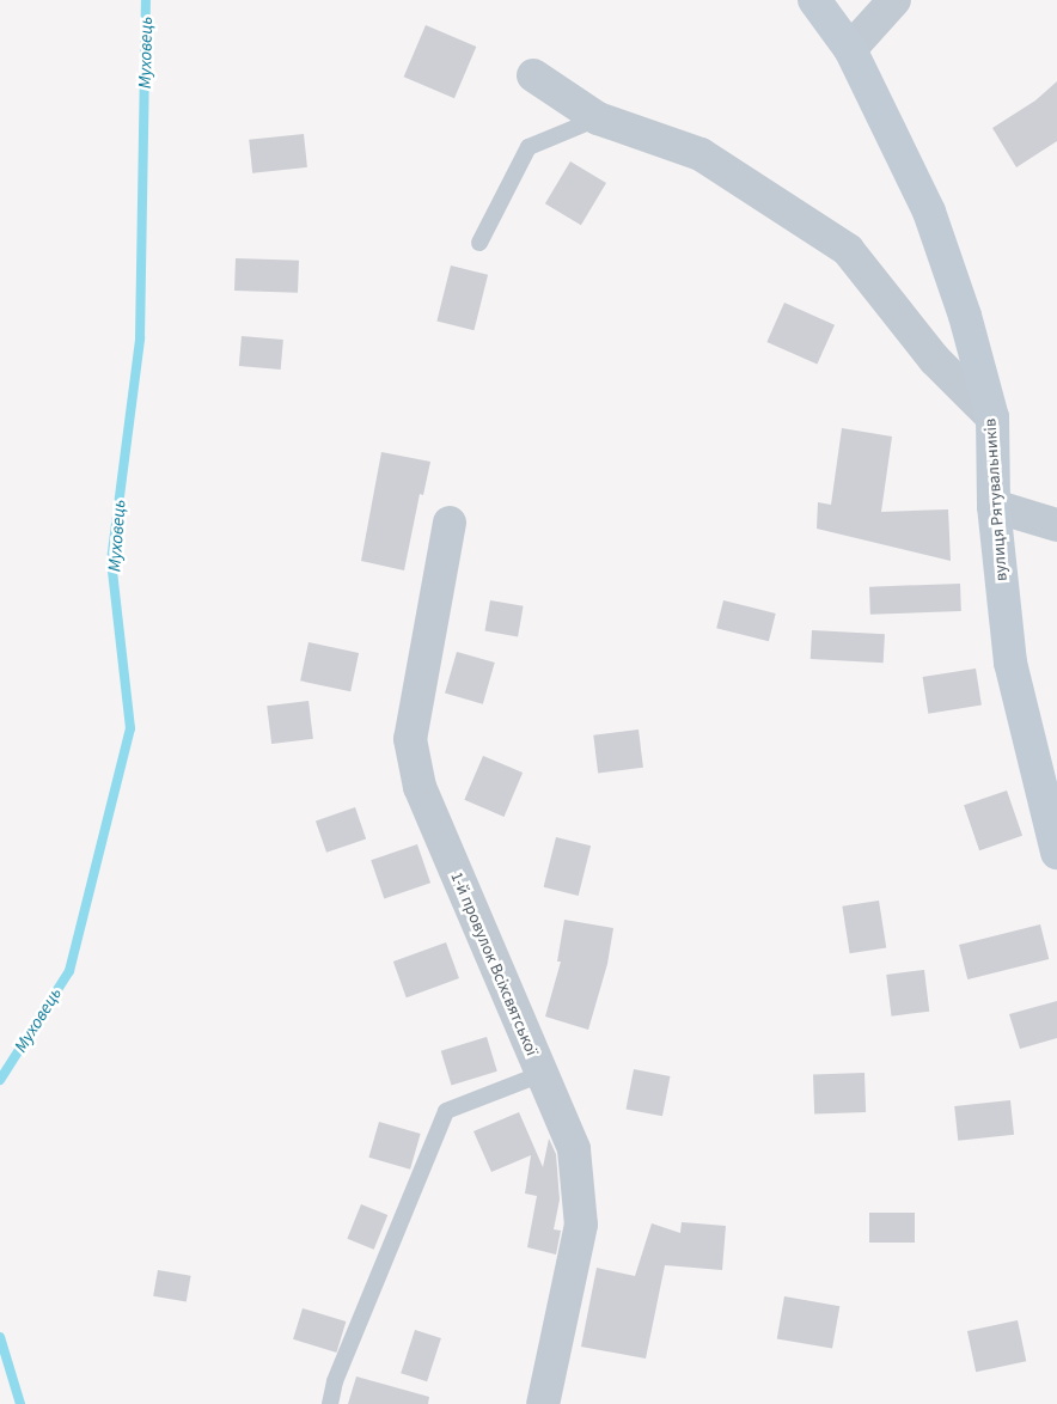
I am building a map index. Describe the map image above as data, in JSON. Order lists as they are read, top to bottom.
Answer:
{
  "streets": {
    "main road": ["вулиця Рятувальників"],
    "street": ["1-й провулок Всіхсвятської"]
  },
  "water": ["Муховець"]
}
